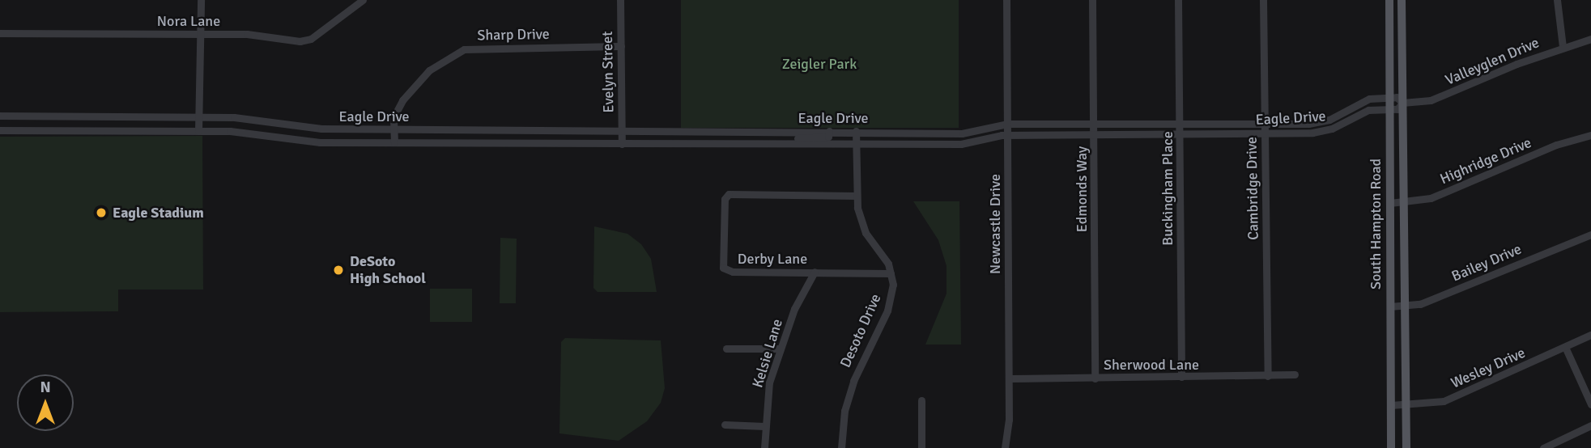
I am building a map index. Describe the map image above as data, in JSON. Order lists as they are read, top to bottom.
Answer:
{
  "streets": {
    "main road": ["South Hampton Road"],
    "street": [
      "Nora Lane",
      "Sharp Drive",
      "Valleyglen Drive",
      "Evelyn Street",
      "Eagle Drive",
      "Highridge Drive",
      "Buckingham Place",
      "Cambridge Drive",
      "Edmonds Way",
      "Newcastle Drive",
      "Derby Lane",
      "Bailey Drive",
      "Desoto Drive",
      "Kelsie Lane",
      "Sherwood Lane",
      "Wesley Drive"
    ]
  },
  "crossings": [
    ["Sharp Drive", "Evelyn Street"],
    ["Sharp Drive", "Eagle Drive"],
    ["Valleyglen Drive", "Eagle Drive"],
    ["Valleyglen Drive", "South Hampton Road"],
    ["Evelyn Street", "Eagle Drive"],
    ["Eagle Drive", "Buckingham Place"],
    ["Eagle Drive", "Cambridge Drive"],
    ["Eagle Drive", "Edmonds Way"],
    ["Eagle Drive", "Newcastle Drive"],
    ["Eagle Drive", "South Hampton Road"],
    ["Eagle Drive", "Desoto Drive"],
    ["Highridge Drive", "South Hampton Road"],
    ["Buckingham Place", "Sherwood Lane"],
    ["Cambridge Drive", "Sherwood Lane"],
    ["Edmonds Way", "Sherwood Lane"],
    ["Newcastle Drive", "Sherwood Lane"],
    ["South Hampton Road", "Bailey Drive"],
    ["South Hampton Road", "Wesley Drive"],
    ["Derby Lane", "Desoto Drive"],
    ["Derby Lane", "Kelsie Lane"]
  ],
  "parks": ["Zeigler Park"],
  "places": ["Eagle Stadium", "DeSoto High School"],
  "north": "top"
}
